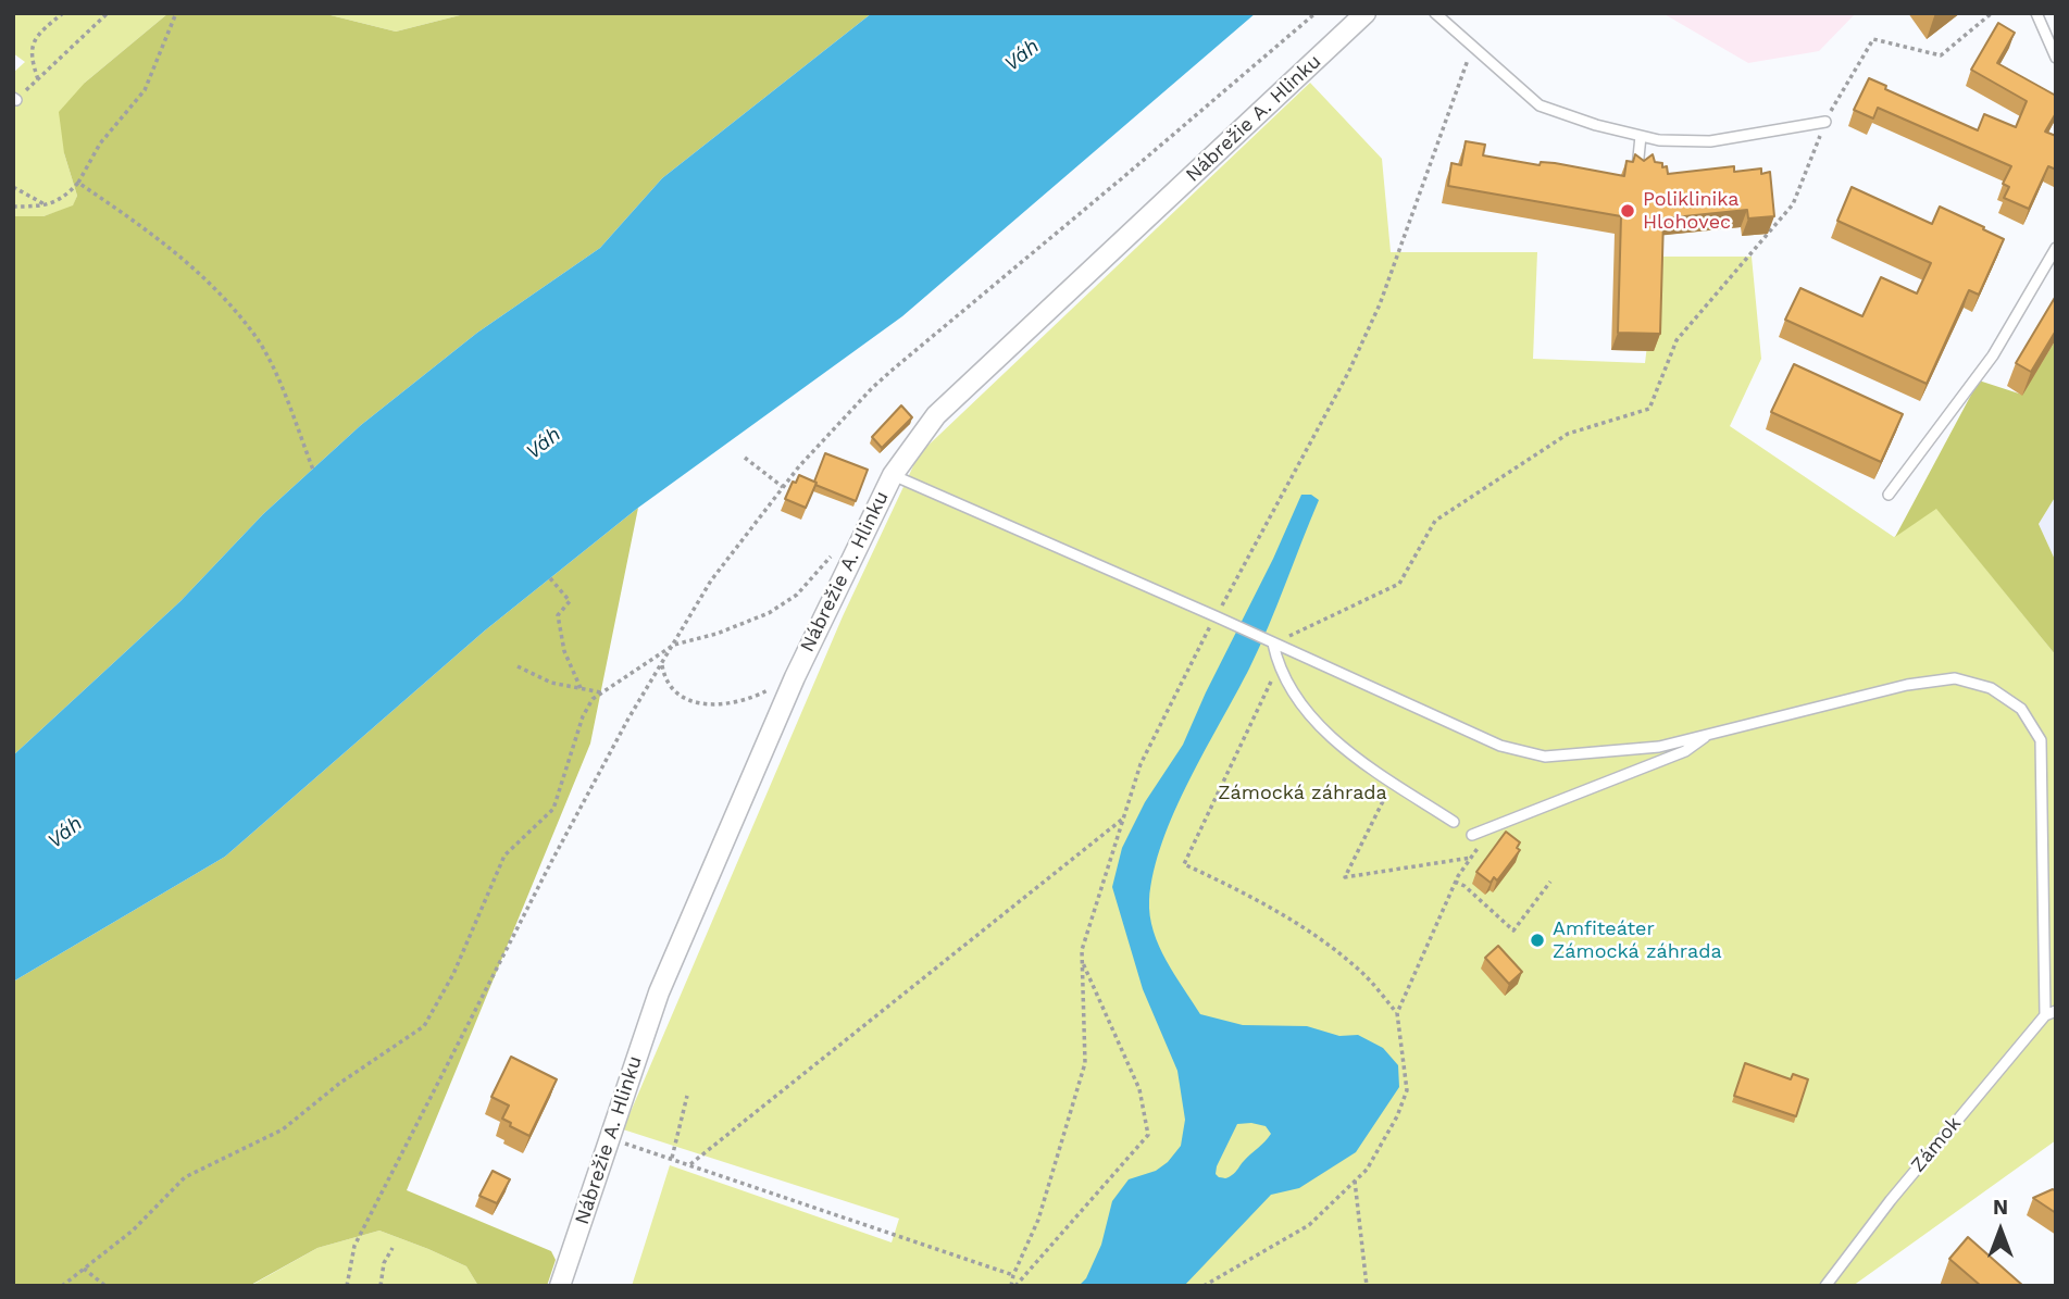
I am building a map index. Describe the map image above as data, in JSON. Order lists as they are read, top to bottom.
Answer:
{
  "streets": {
    "street": ["Nábrežie A. Hlinku"],
    "lane": ["Zámok"]
  },
  "water": ["Váh"],
  "parks": ["Zámocká záhrada"],
  "places": ["Poliklinika Hlohovec", "Amfiteáter Zámocká záhrada"],
  "north": "top"
}
